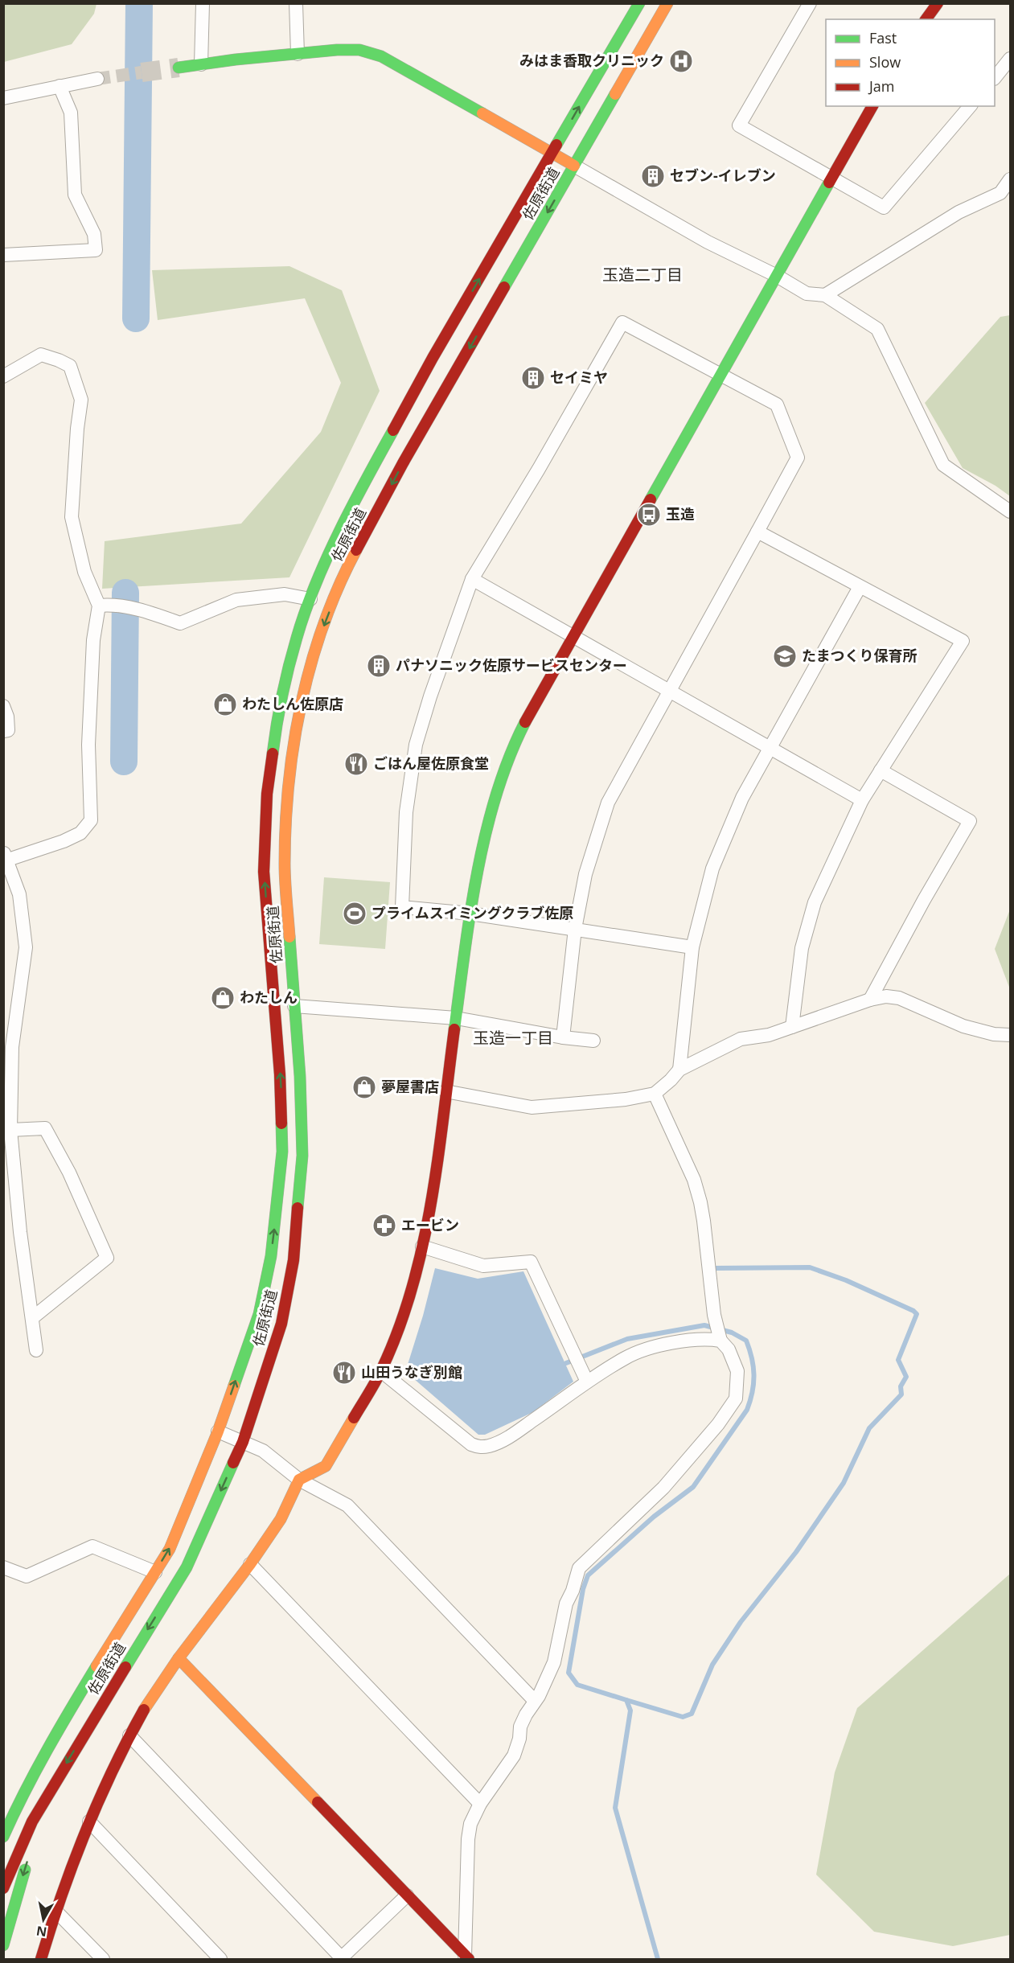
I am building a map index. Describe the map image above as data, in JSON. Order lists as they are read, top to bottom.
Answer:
{
  "streets": {
    "main road": ["佐原街道"]
  },
  "districts": ["玉造二丁目", "玉造一丁目"],
  "places": {
    "hospital": ["みはま香取クリニック"],
    "building": ["セブン-イレブン", "セイミヤ", "パナソニック佐原サービスセンター"],
    "bus stop": ["玉造"],
    "school or university": ["たまつくり保育所"],
    "shop": ["わたしん佐原店", "わたしん", "夢屋書店"],
    "restaurant": ["ごはん屋佐原食堂", "山田うなぎ別館"],
    "sports": ["プライムスイミングクラブ佐原"],
    "pharmacy": ["エービン"]
  },
  "legend": ["Fast", "Slow", "Jam"],
  "north": "bottom"
}
